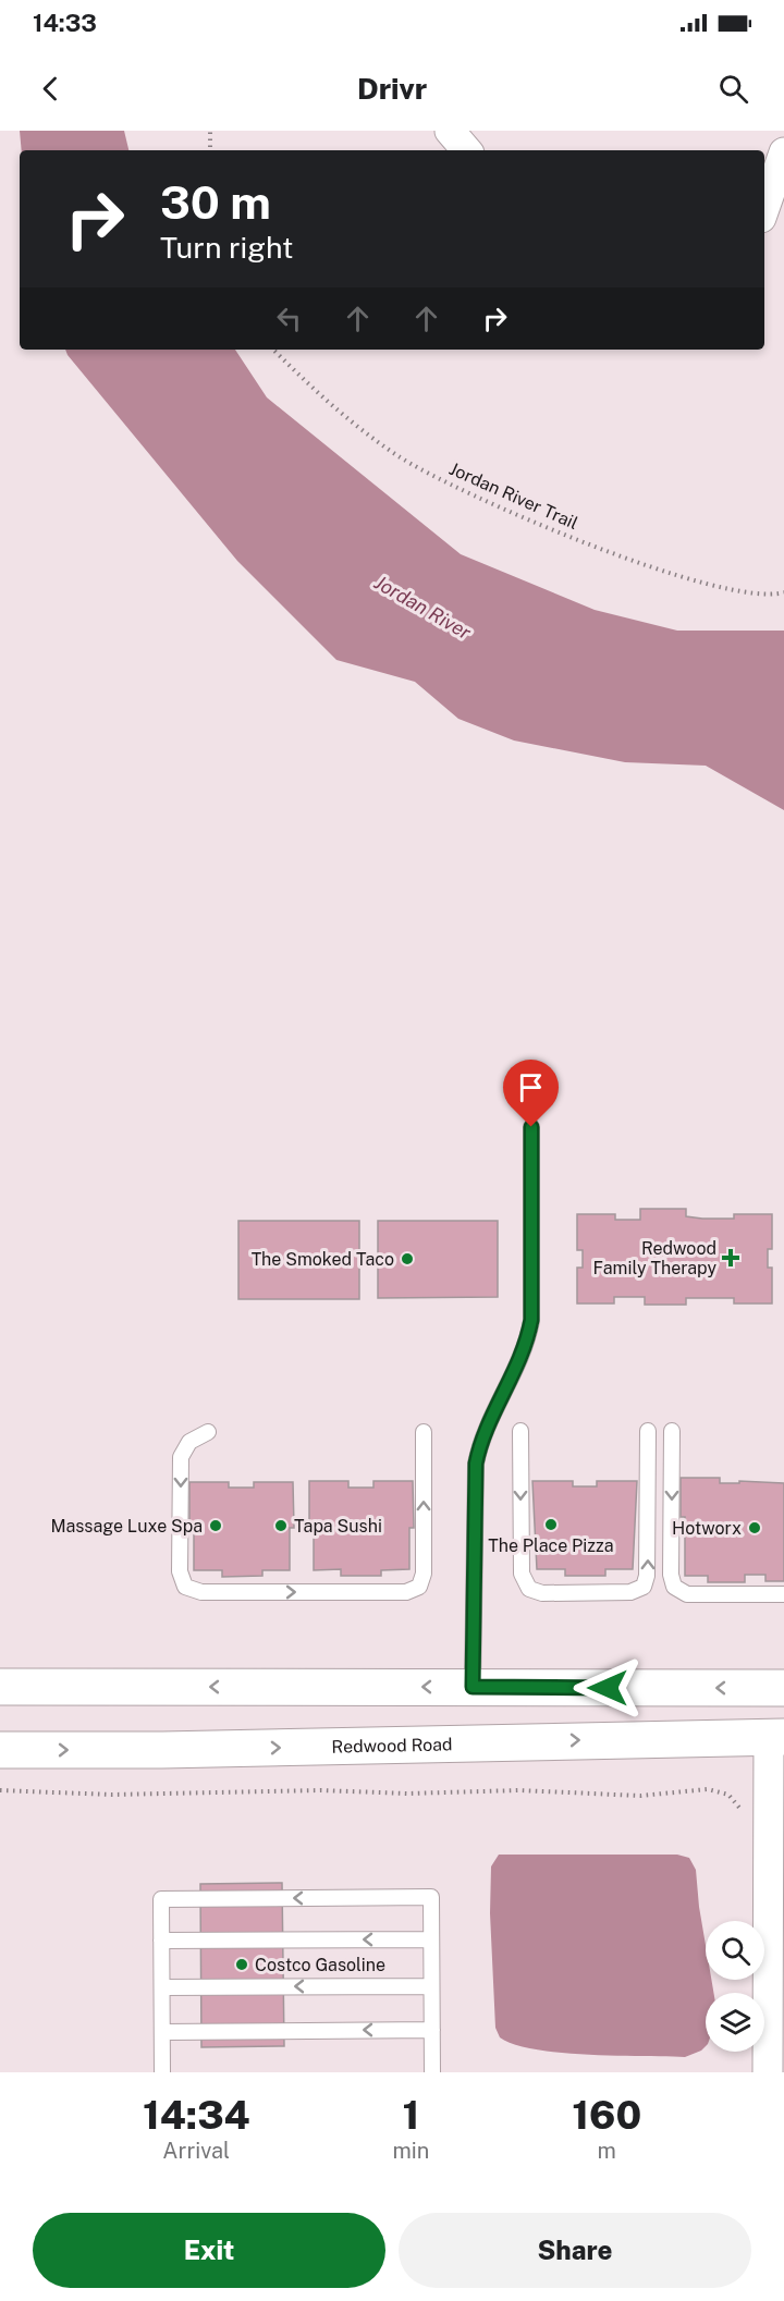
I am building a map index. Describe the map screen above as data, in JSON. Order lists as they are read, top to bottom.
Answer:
{
  "streets": {
    "main road": ["Redwood Road"],
    "path": ["Jordan River Trail"]
  },
  "water": ["Jordan River"],
  "places": {
    "health": ["Redwood Family Therapy"],
    "other": [
      "The Smoked Taco",
      "The Place Pizza",
      "Massage Luxe Spa",
      "Tapa Sushi",
      "Hotworx",
      "Costco Gasoline"
    ]
  },
  "page": {
    "status": "14:33",
    "header": "Drivr",
    "turn": ["30 m", "Turn right"],
    "eta": [
      "14:34",
      "Arrival",
      "1",
      "min",
      "160",
      "m"
    ],
    "buttons": ["Exit", "Share"]
  }
}
